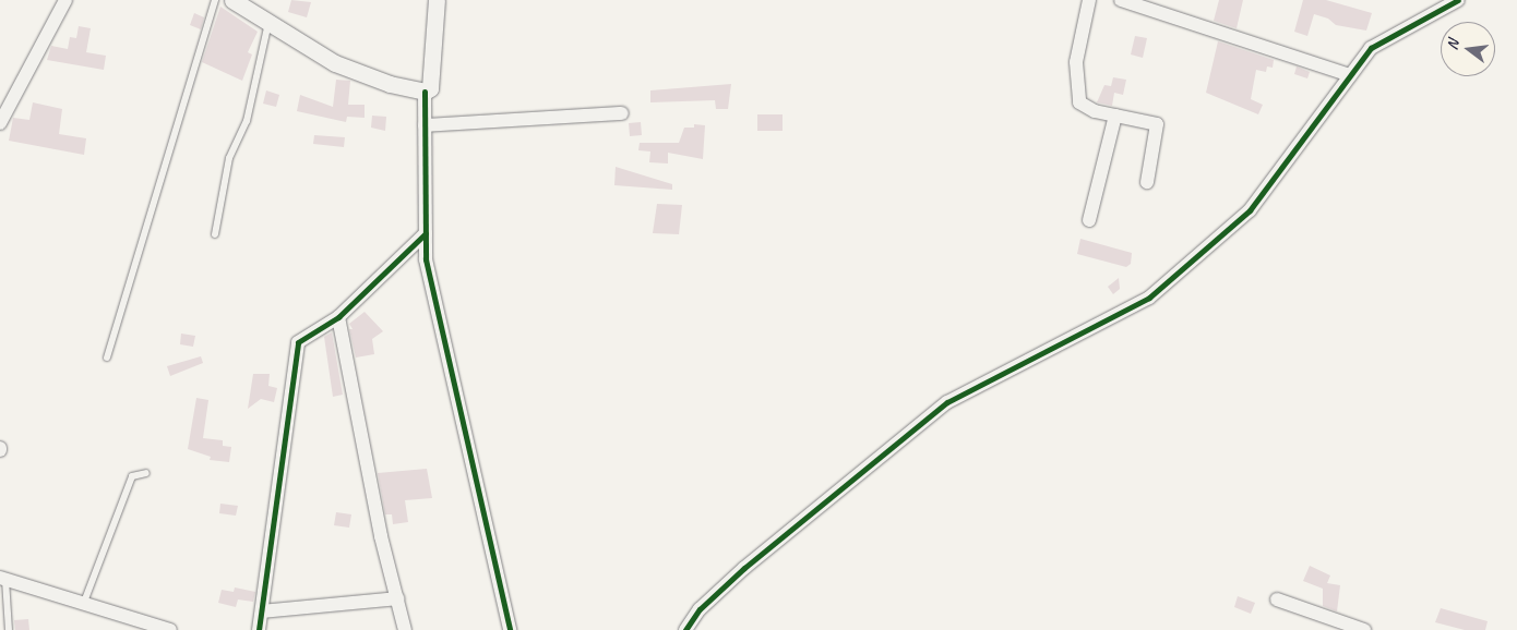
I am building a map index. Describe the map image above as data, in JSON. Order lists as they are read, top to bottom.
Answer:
{
  "north": "left"
}
